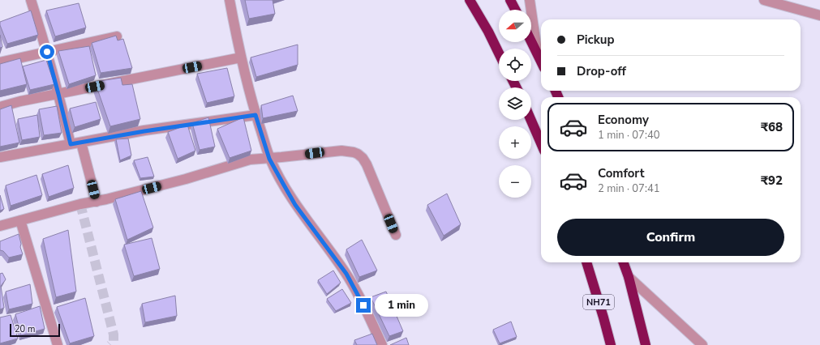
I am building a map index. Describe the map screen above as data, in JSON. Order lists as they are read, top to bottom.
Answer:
{
  "streets": {
    "highway": ["NH71"]
  },
  "scale_bar": "20 m",
  "north": "left",
  "page": {
    "map_buttons": ["+", "−"],
    "banner": ["Pickup", "Drop-off"],
    "list": [
      {
        "name": "Economy",
        "note": "1 min · 07:40",
        "value": "₹68"
      },
      {
        "name": "Comfort",
        "note": "2 min · 07:41",
        "value": "₹92"
      }
    ],
    "buttons": "Confirm",
    "bubble": "1 min",
    "scale": "20 m"
  }
}
